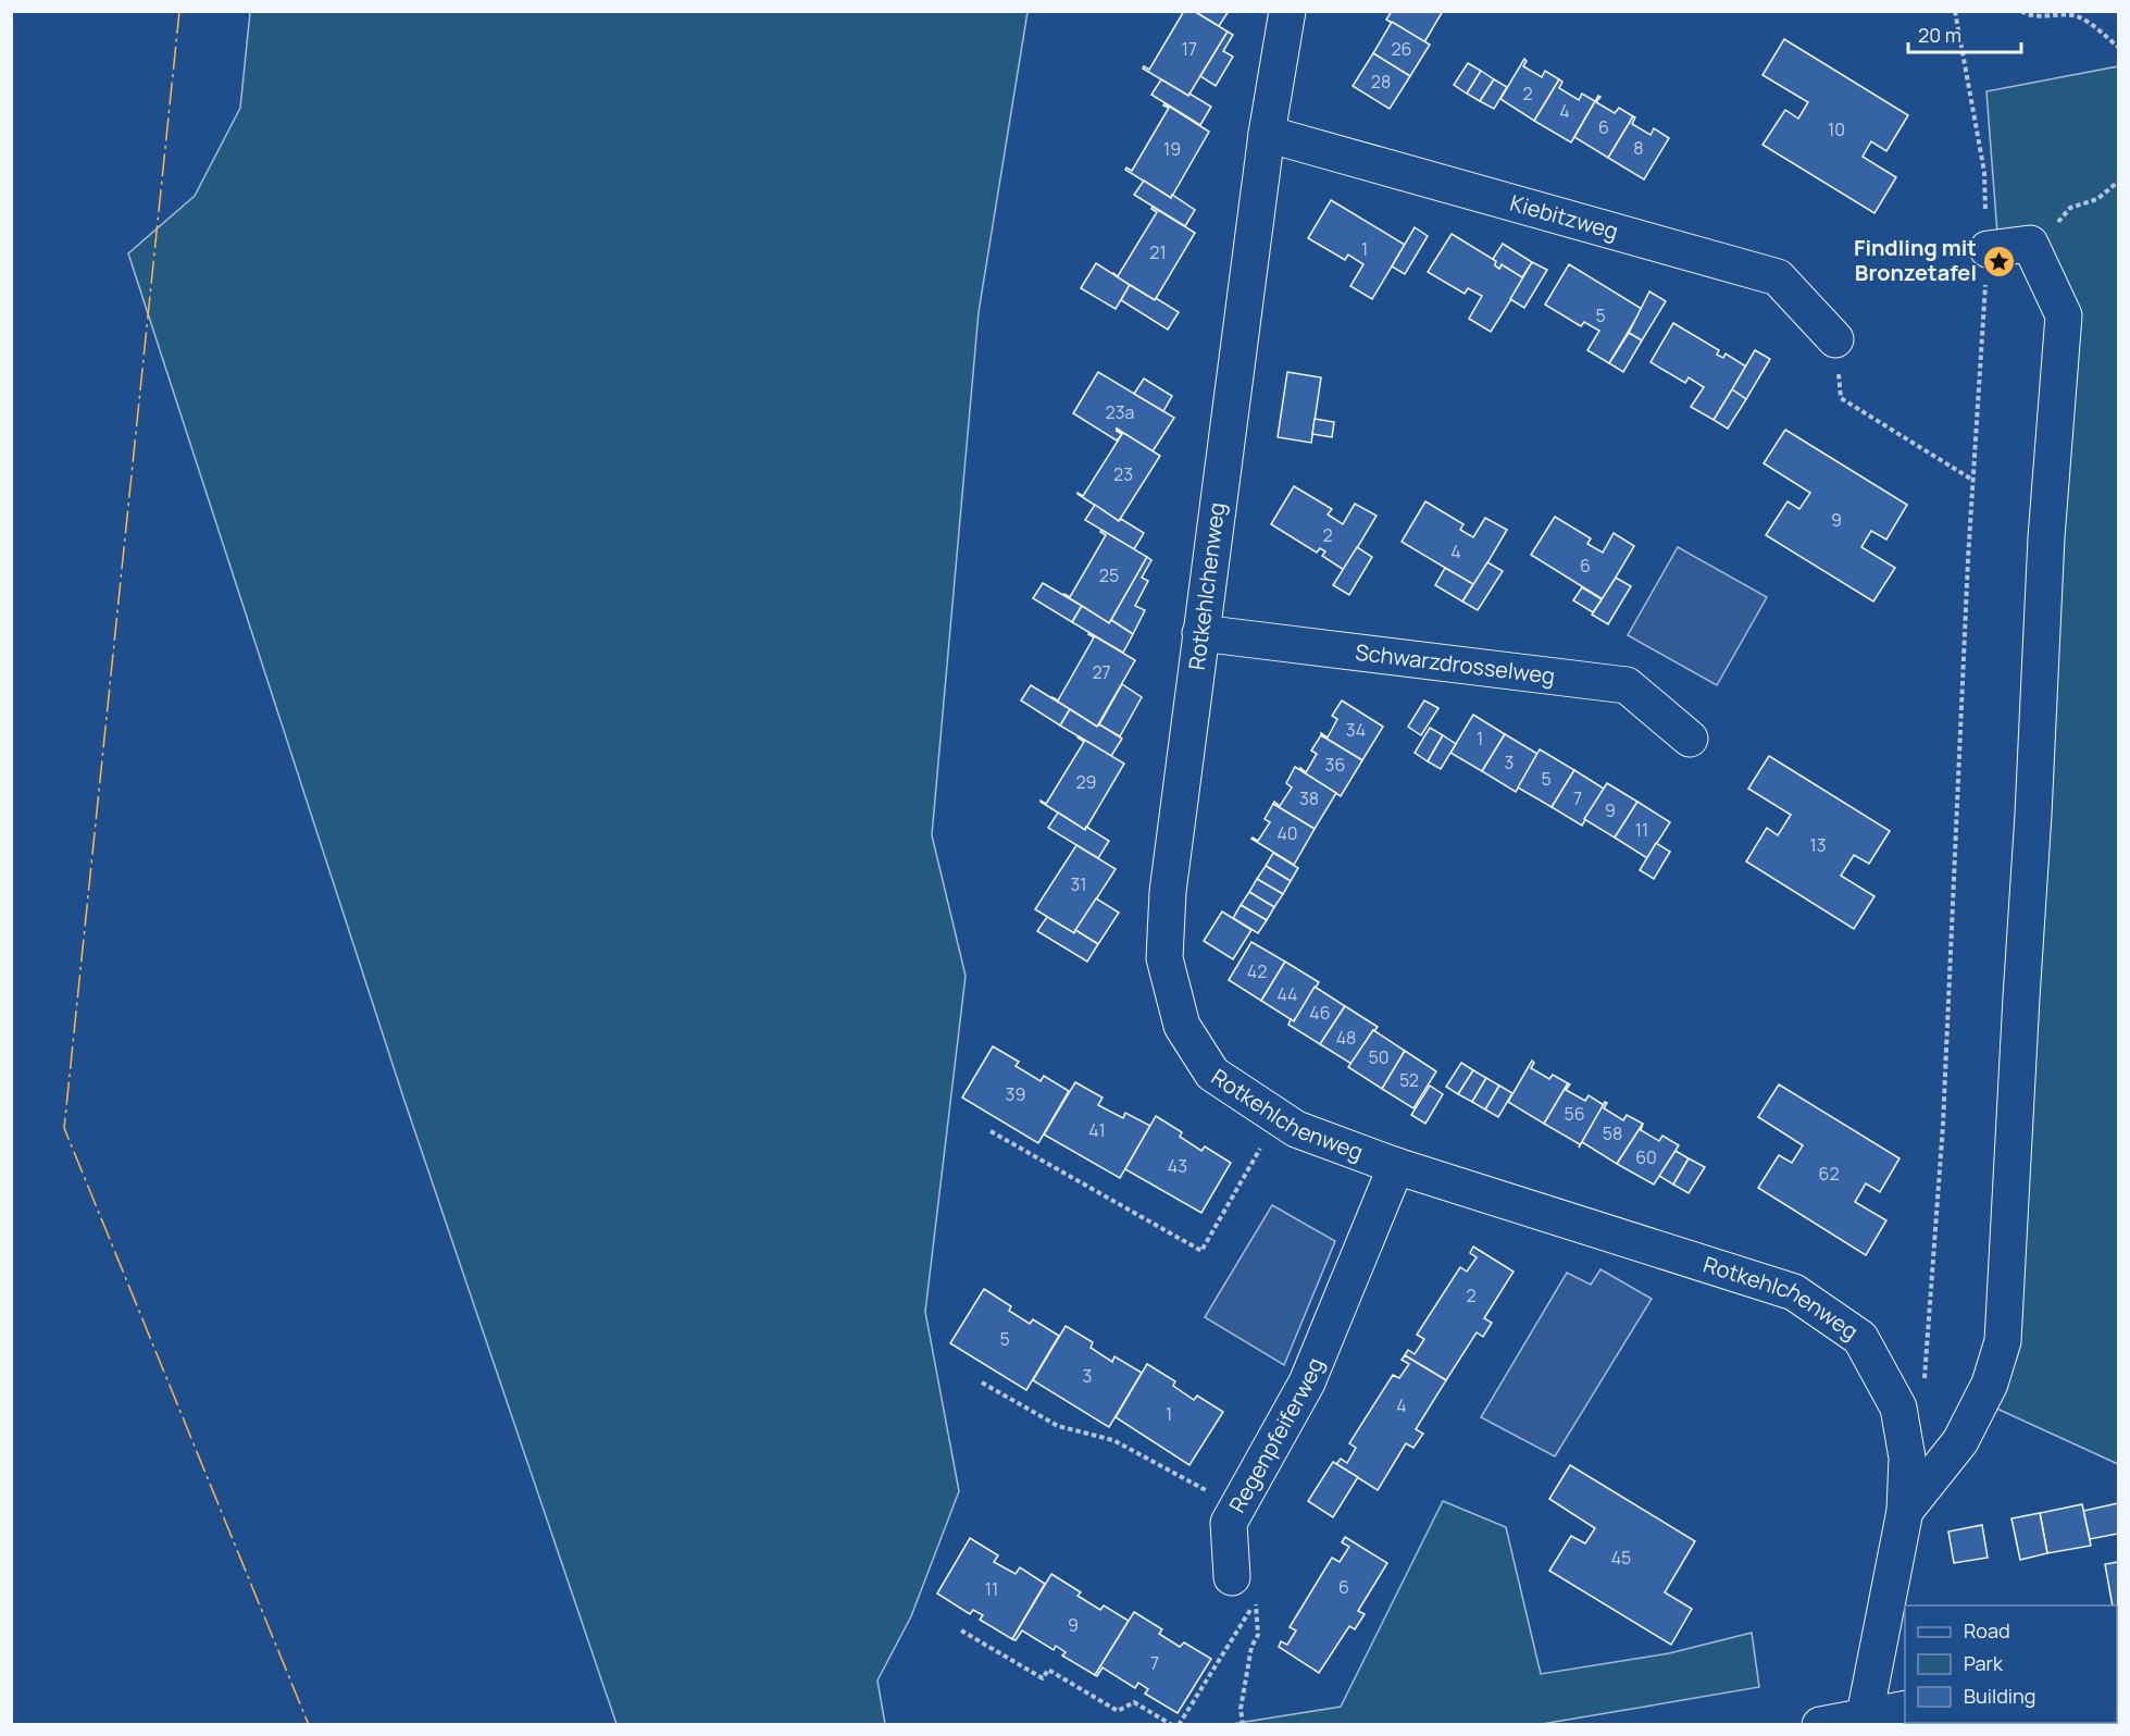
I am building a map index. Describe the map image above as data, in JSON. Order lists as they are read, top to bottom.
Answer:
{
  "streets": {
    "street": [
      "Kiebitzweg",
      "Rotkehlchenweg",
      "Schwarzdrosselweg",
      "Regenpfeiferweg"
    ]
  },
  "crossings": [
    ["Kiebitzweg", "Rotkehlchenweg"],
    ["Rotkehlchenweg", "Schwarzdrosselweg"],
    ["Rotkehlchenweg", "Regenpfeiferweg"]
  ],
  "places": {
    "place": ["Findling mit Bronzetafel"]
  },
  "house_numbers": [
    "17",
    "26",
    "28",
    "2",
    "4",
    "6",
    "10",
    "8",
    "19",
    "1",
    "21",
    "5",
    "23a",
    "23",
    "9",
    "2",
    "4",
    "6",
    "25",
    "27",
    "34",
    "1",
    "3",
    "36",
    "5",
    "29",
    "38",
    "7",
    "9",
    "11",
    "40",
    "13",
    "31",
    "42",
    "44",
    "46",
    "48",
    "50",
    "52",
    "39",
    "56",
    "41",
    "58",
    "60",
    "43",
    "62",
    "2",
    "5",
    "3",
    "4",
    "1",
    "45",
    "6",
    "11",
    "9",
    "7"
  ],
  "legend": ["Road", "Park", "Building"],
  "scale_bar": "20 m"
}
